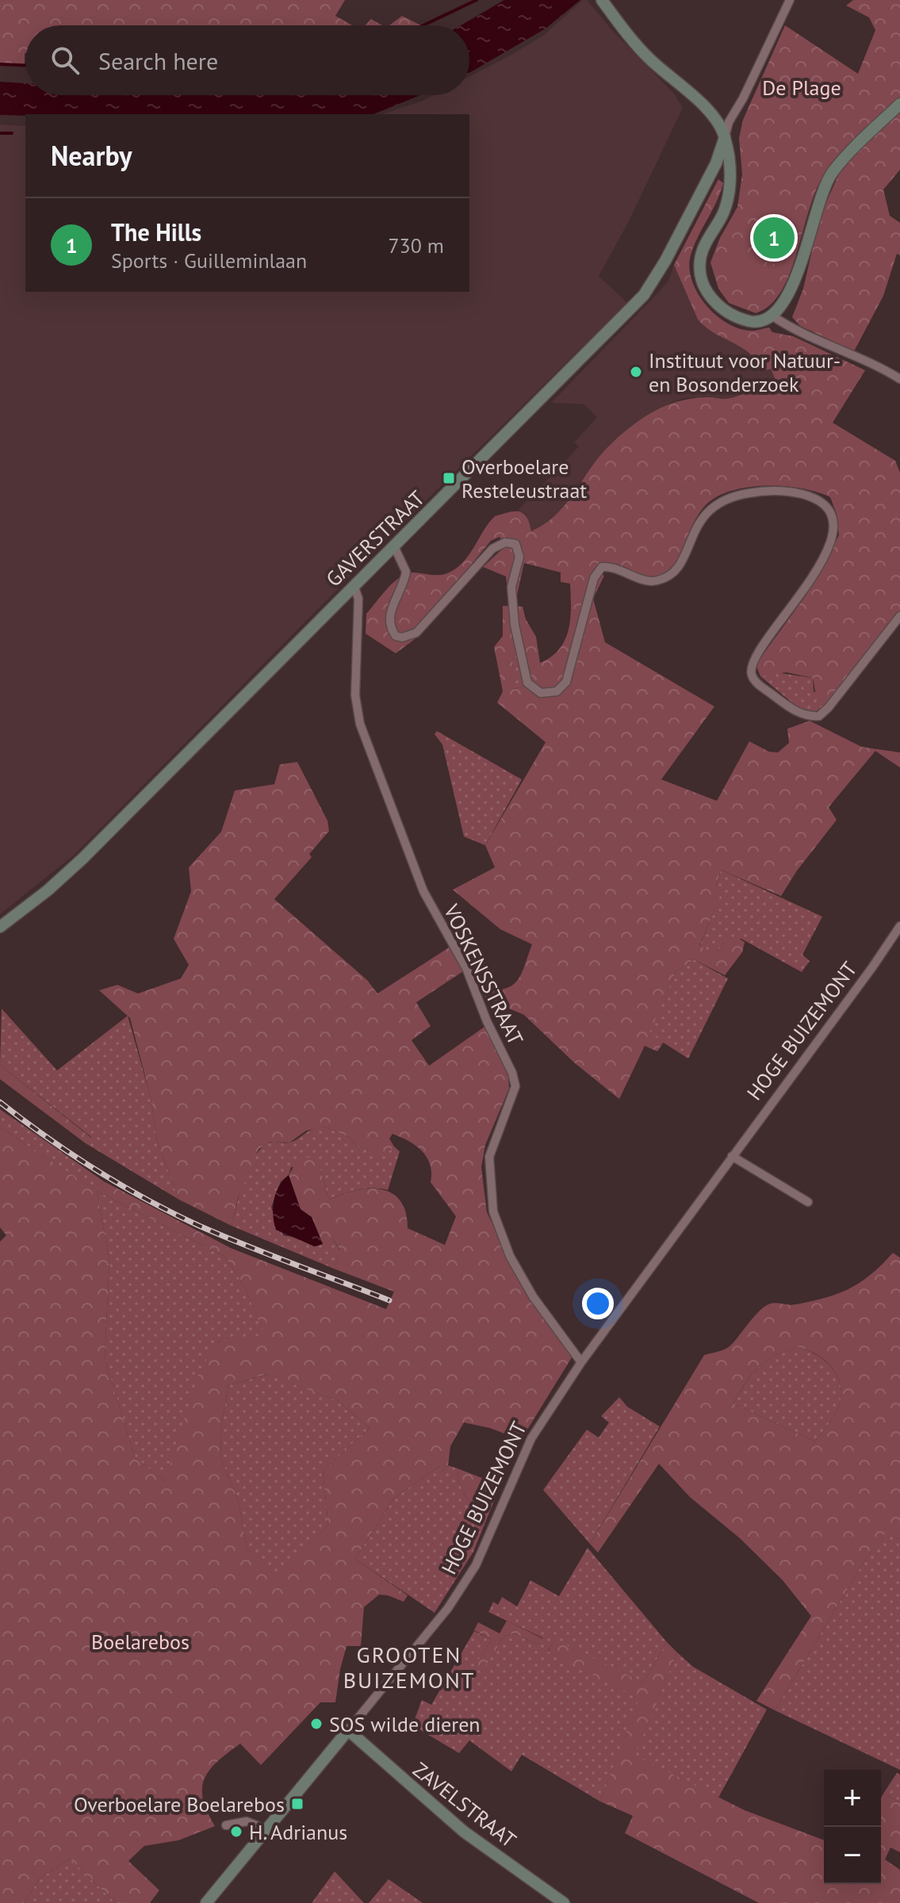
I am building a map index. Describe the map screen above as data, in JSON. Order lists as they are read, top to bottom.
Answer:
{
  "streets": {
    "street": [
      "GAVERSTRAAT",
      "VOSKENSSTRAAT",
      "HOGE BUIZEMONT",
      "ZAVELSTRAAT"
    ]
  },
  "crossings": [
    ["GAVERSTRAAT", "VOSKENSSTRAAT"],
    ["VOSKENSSTRAAT", "HOGE BUIZEMONT"],
    ["HOGE BUIZEMONT", "ZAVELSTRAAT"]
  ],
  "districts": ["GROOTEN BUIZEMONT"],
  "parks": ["De Plage", "Boelarebos"],
  "places": {
    "other": ["Instituut voor Natuur- en Bosonderzoek", "SOS wilde dieren", "H. Adrianus"],
    "transit": ["Overboelare Resteleustraat", "Overboelare Boelarebos"]
  },
  "page": {
    "search": "Search here",
    "heading": "Nearby",
    "list": [
      {
        "mark": "1",
        "name": "The Hills",
        "note": "Sports · Guilleminlaan",
        "value": "730 m"
      }
    ],
    "pins": "1",
    "map_buttons": ["+", "−"]
  }
}
